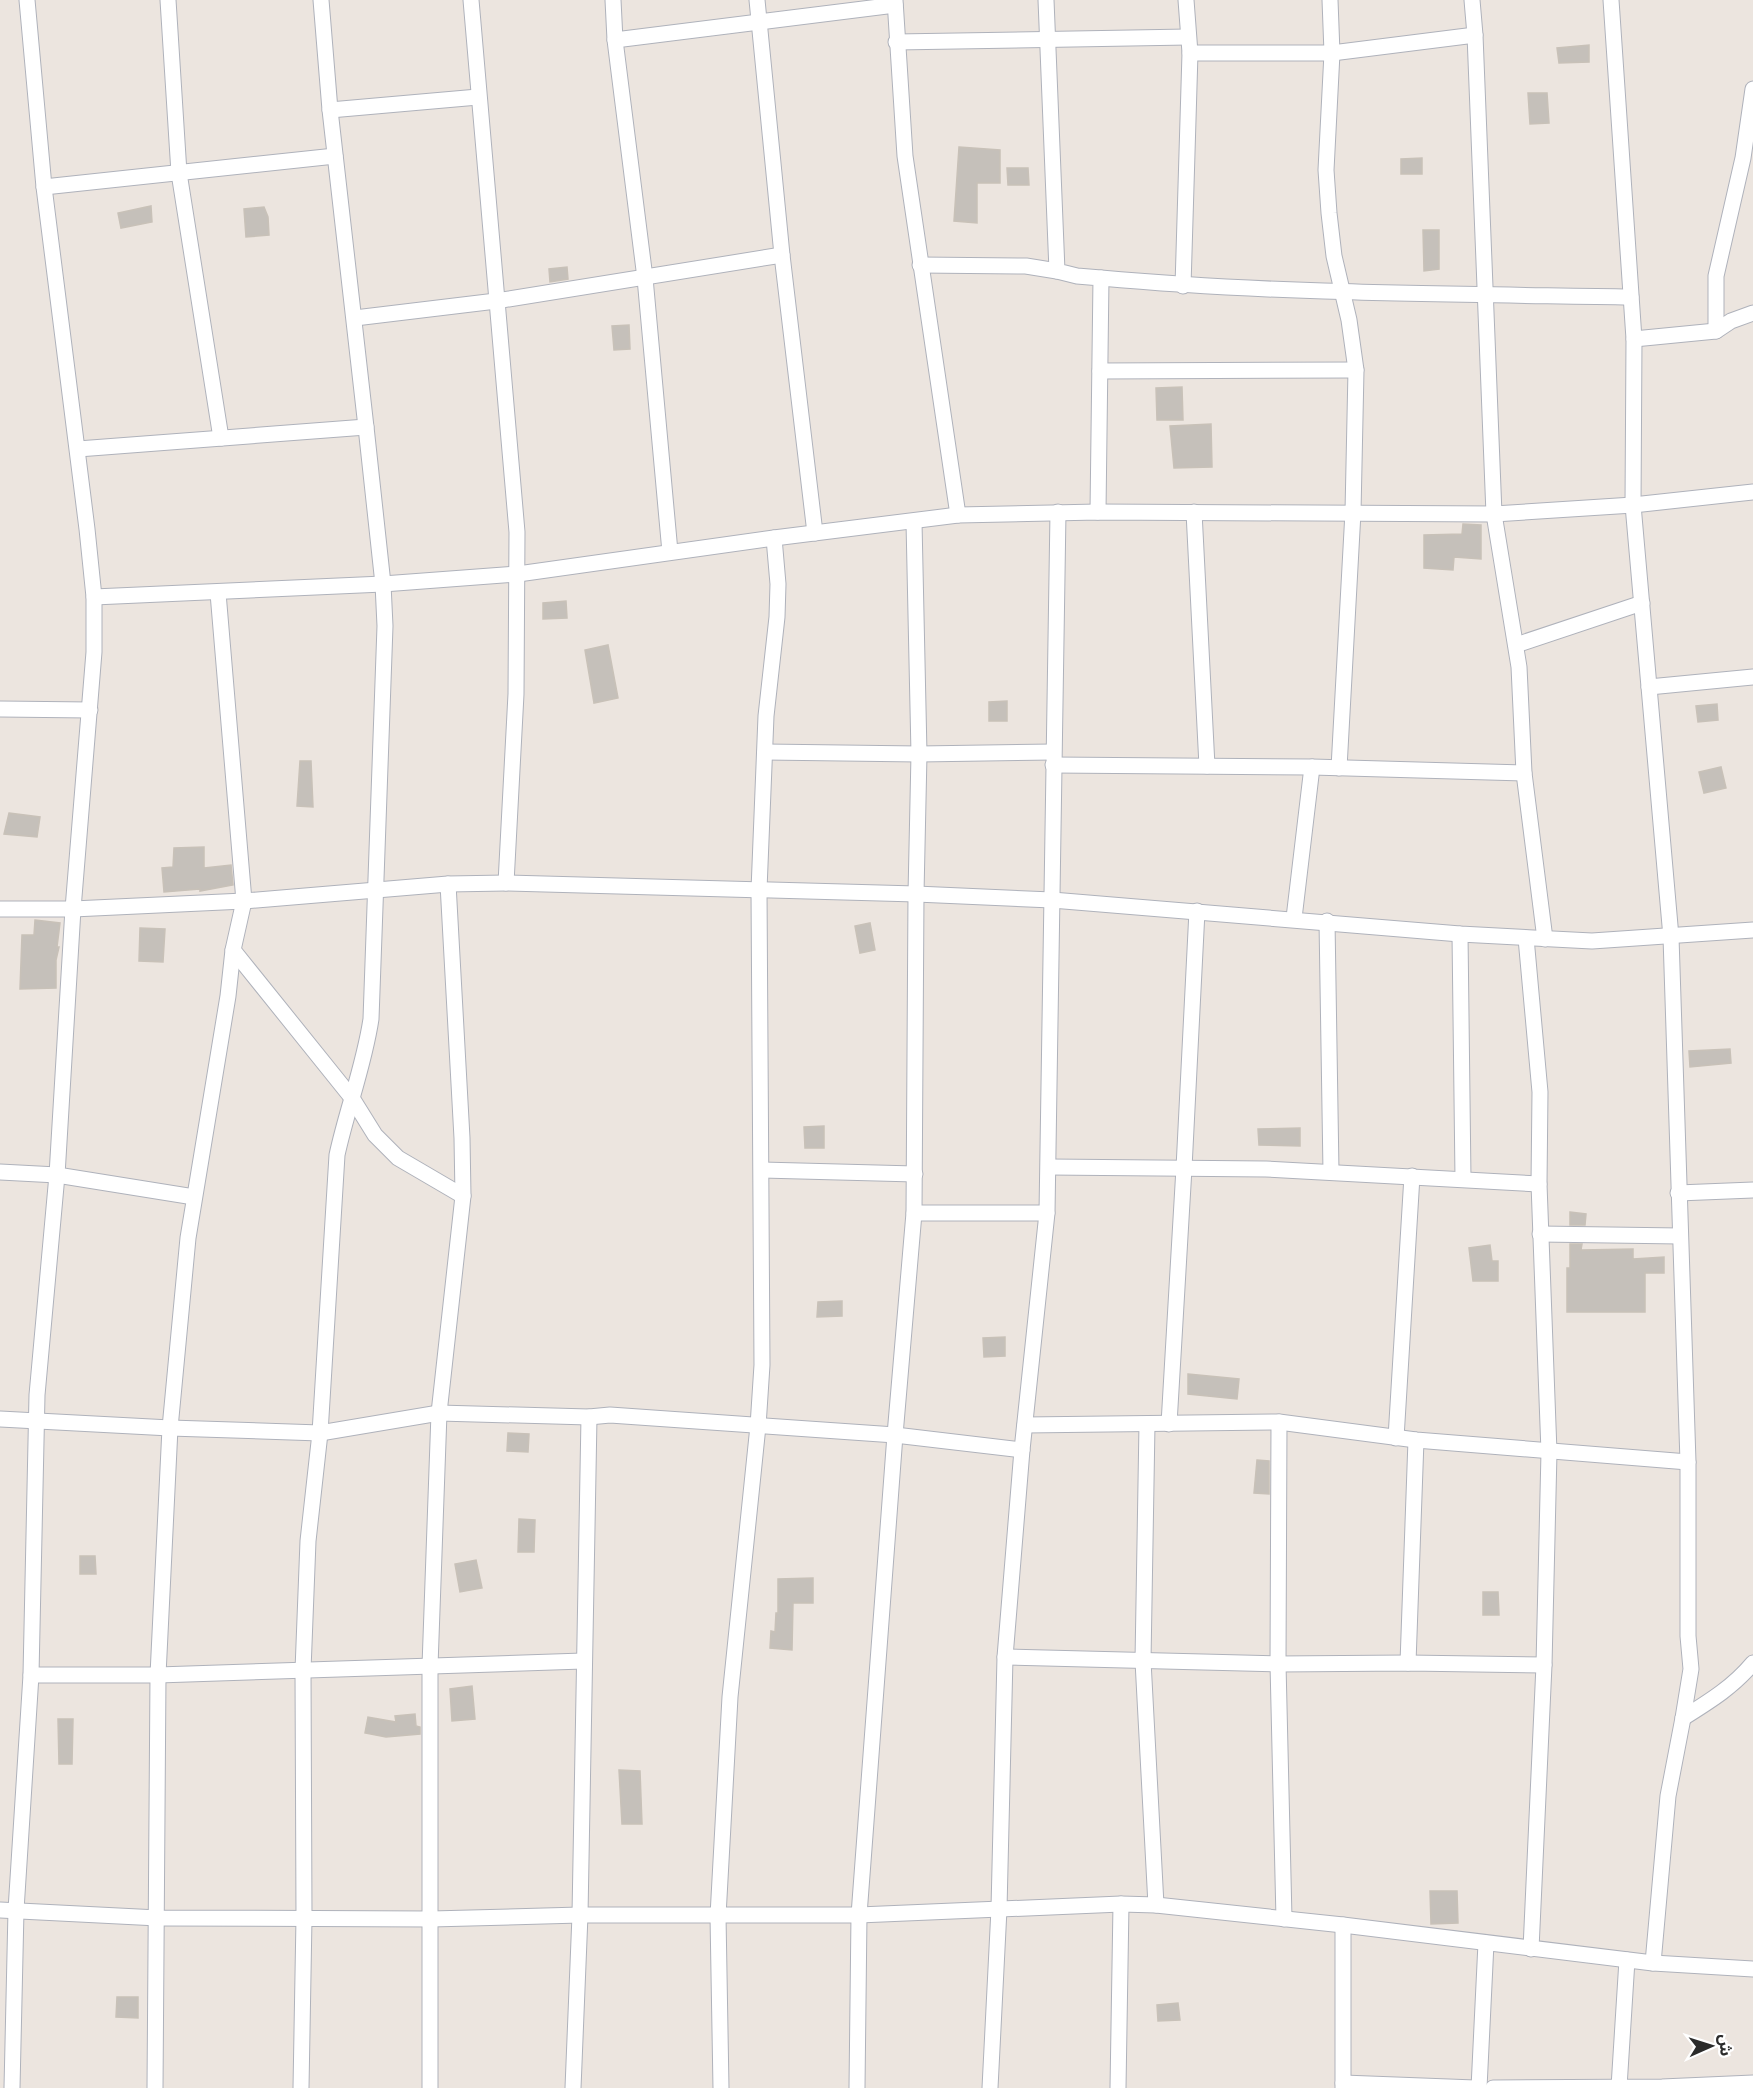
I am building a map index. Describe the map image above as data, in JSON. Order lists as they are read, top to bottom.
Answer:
{
  "north": "right"
}
